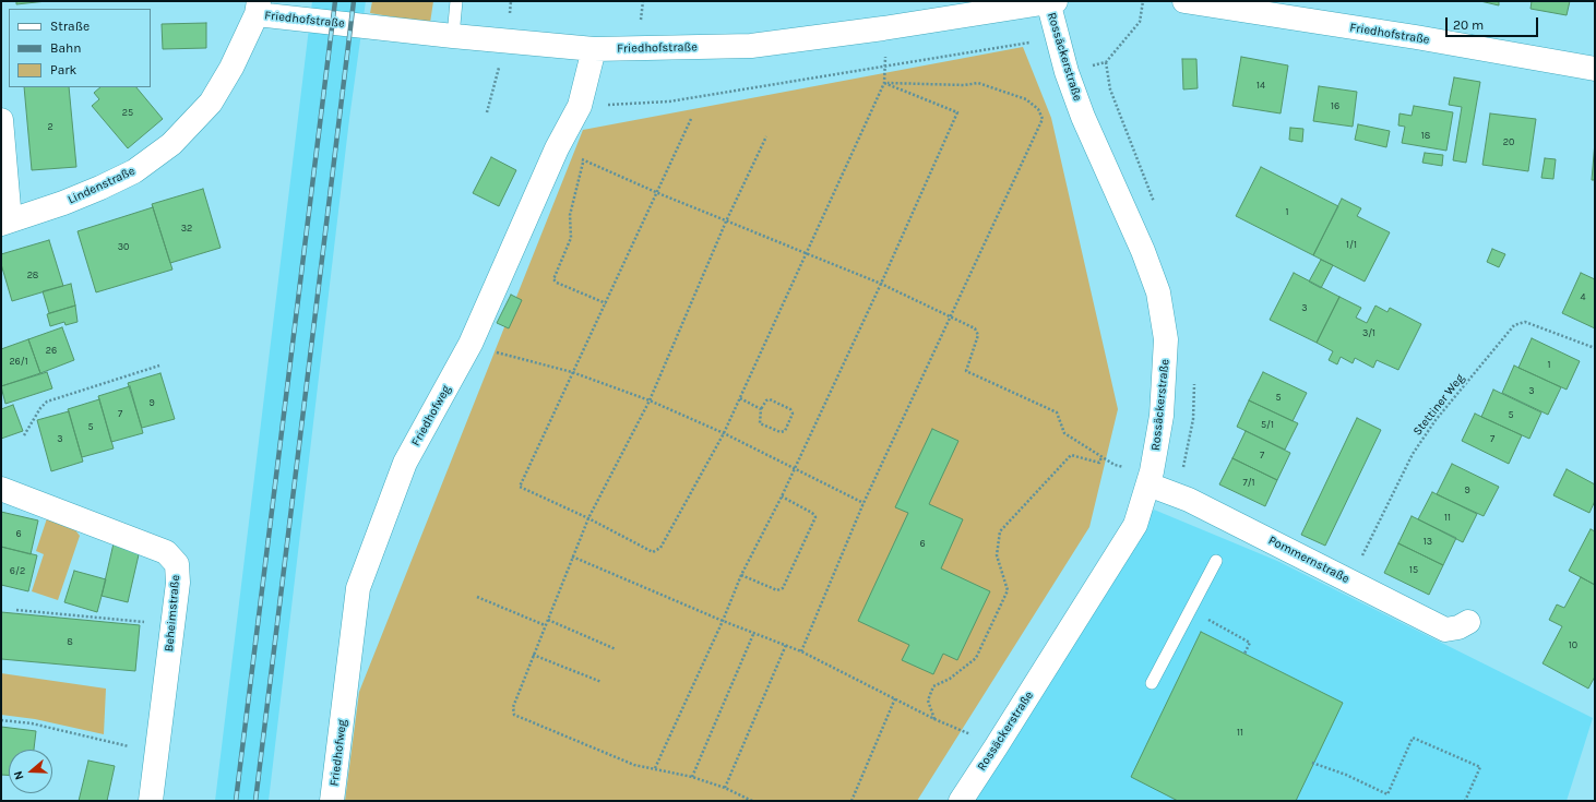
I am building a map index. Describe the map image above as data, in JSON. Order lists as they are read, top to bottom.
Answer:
{
  "streets": {
    "street": [
      "Friedhofstraße",
      "Rossäckerstraße",
      "Lindenstraße",
      "Friedhofweg",
      "Pommernstraße",
      "Beheimstraße"
    ],
    "path": ["Stettiner Weg"]
  },
  "crossings": [
    ["Friedhofstraße", "Rossäckerstraße"],
    ["Friedhofstraße", "Lindenstraße"],
    ["Friedhofstraße", "Friedhofweg"],
    ["Rossäckerstraße", "Pommernstraße"],
    ["Stettiner Weg", "Pommernstraße"]
  ],
  "house_numbers": [
    "14",
    "16",
    "25",
    "2",
    "18",
    "20",
    "1",
    "32",
    "1/1",
    "30",
    "28",
    "4",
    "3",
    "3/1",
    "26",
    "26/1",
    "1",
    "3",
    "5",
    "9",
    "7",
    "5",
    "5/1",
    "5",
    "3",
    "7",
    "7",
    "7/1",
    "9",
    "11",
    "6",
    "13",
    "6",
    "15",
    "6/2",
    "8",
    "10",
    "11"
  ],
  "legend": ["Straße", "Bahn", "Park"],
  "scale_bar": "20 m",
  "north": "left"
}
